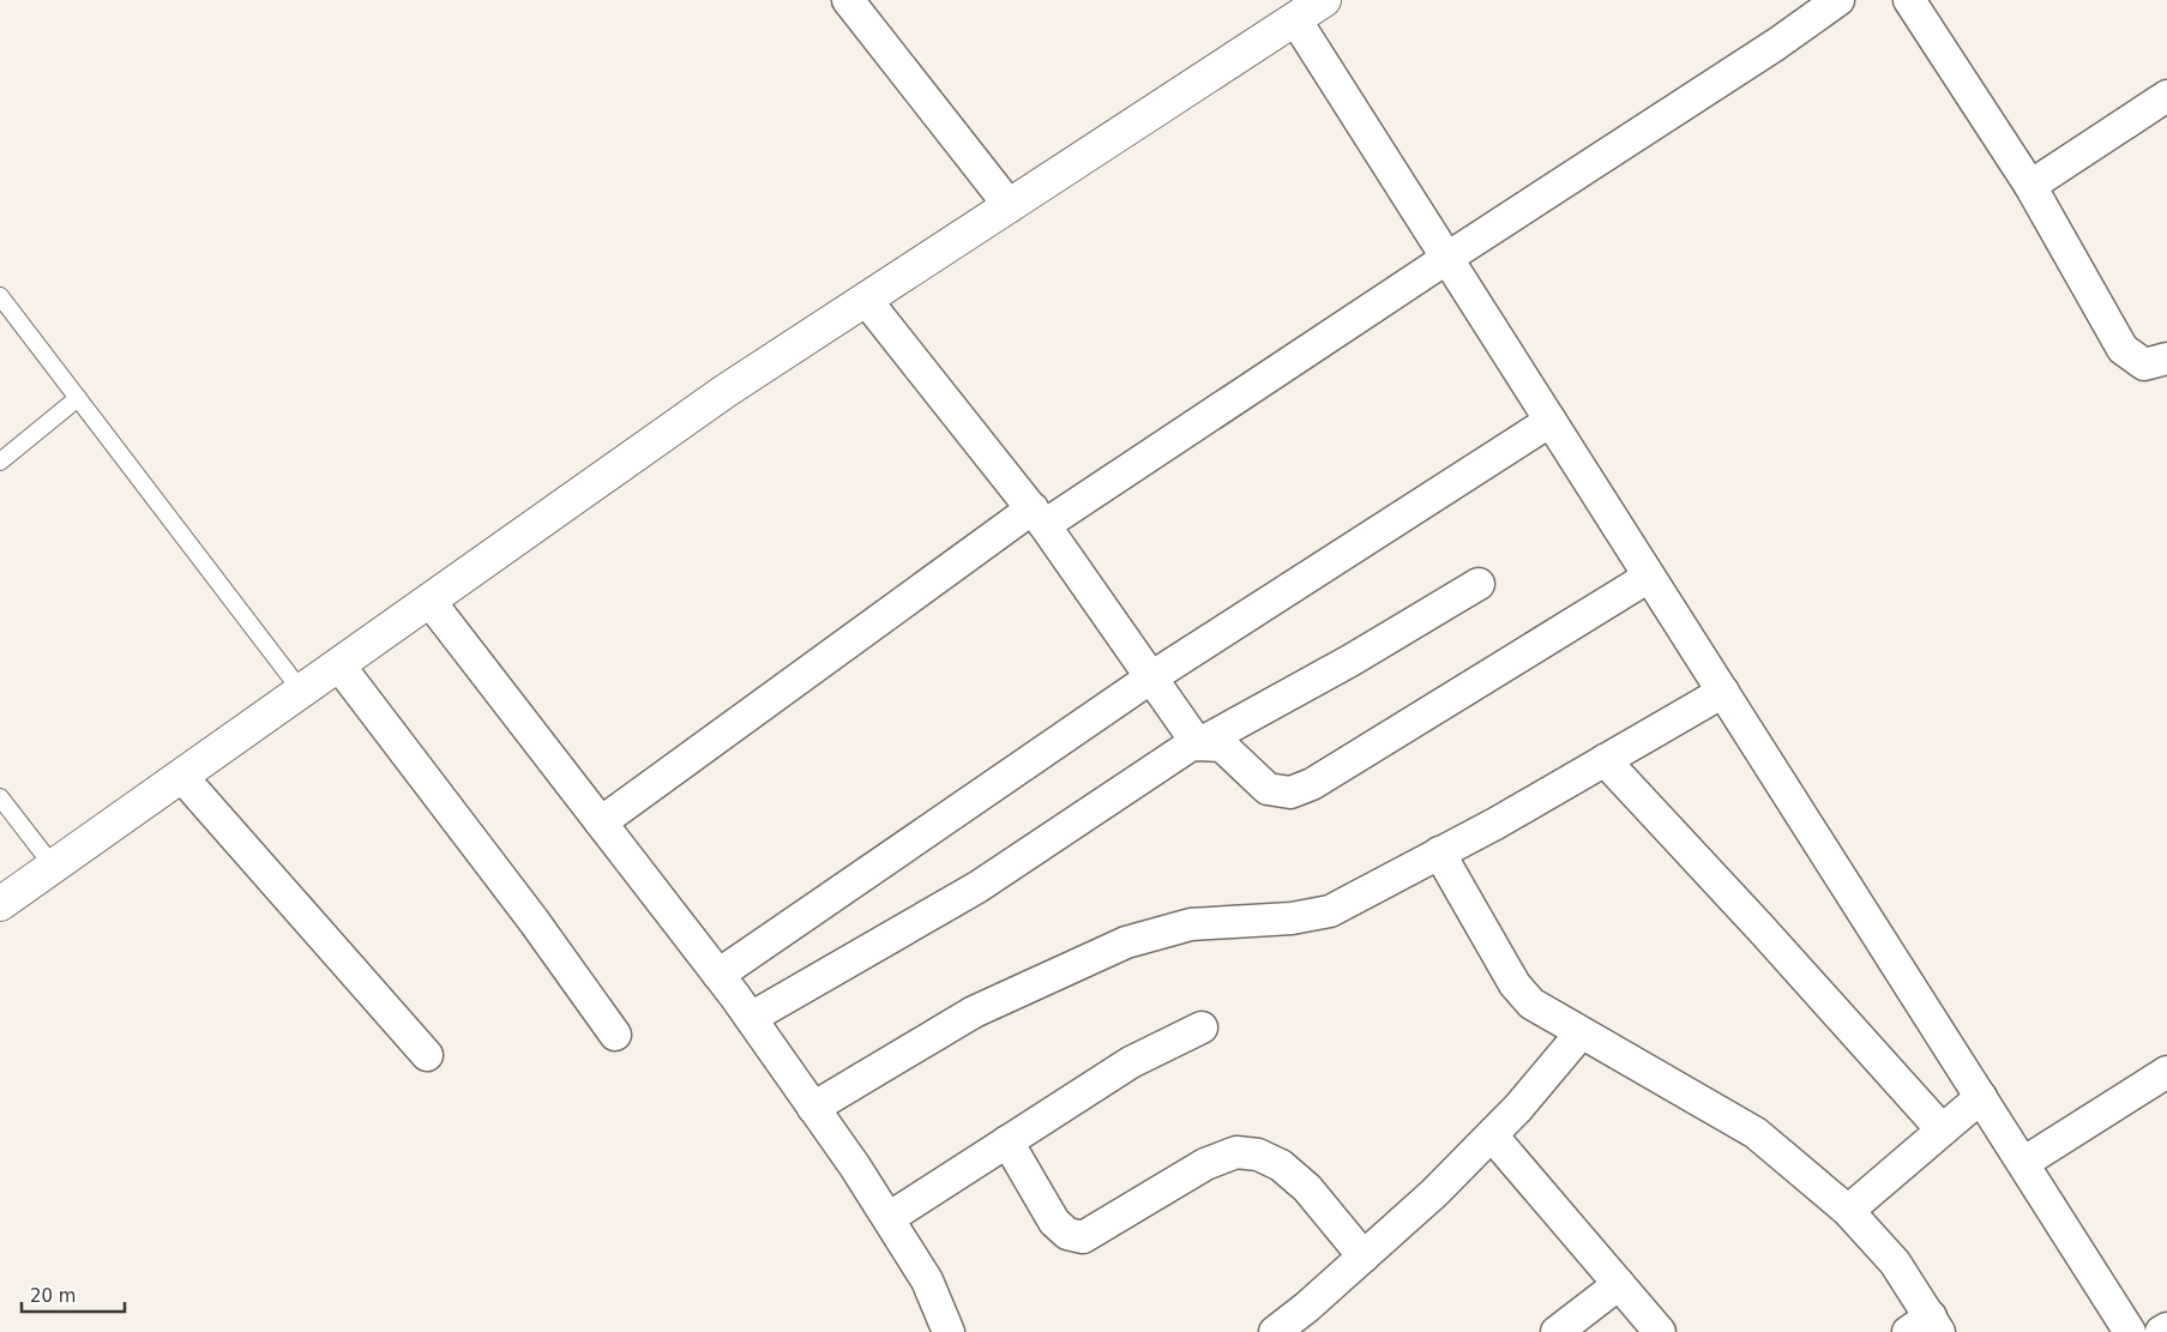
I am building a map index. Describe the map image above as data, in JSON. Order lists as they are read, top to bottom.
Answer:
{
  "scale_bar": "20 m"
}
